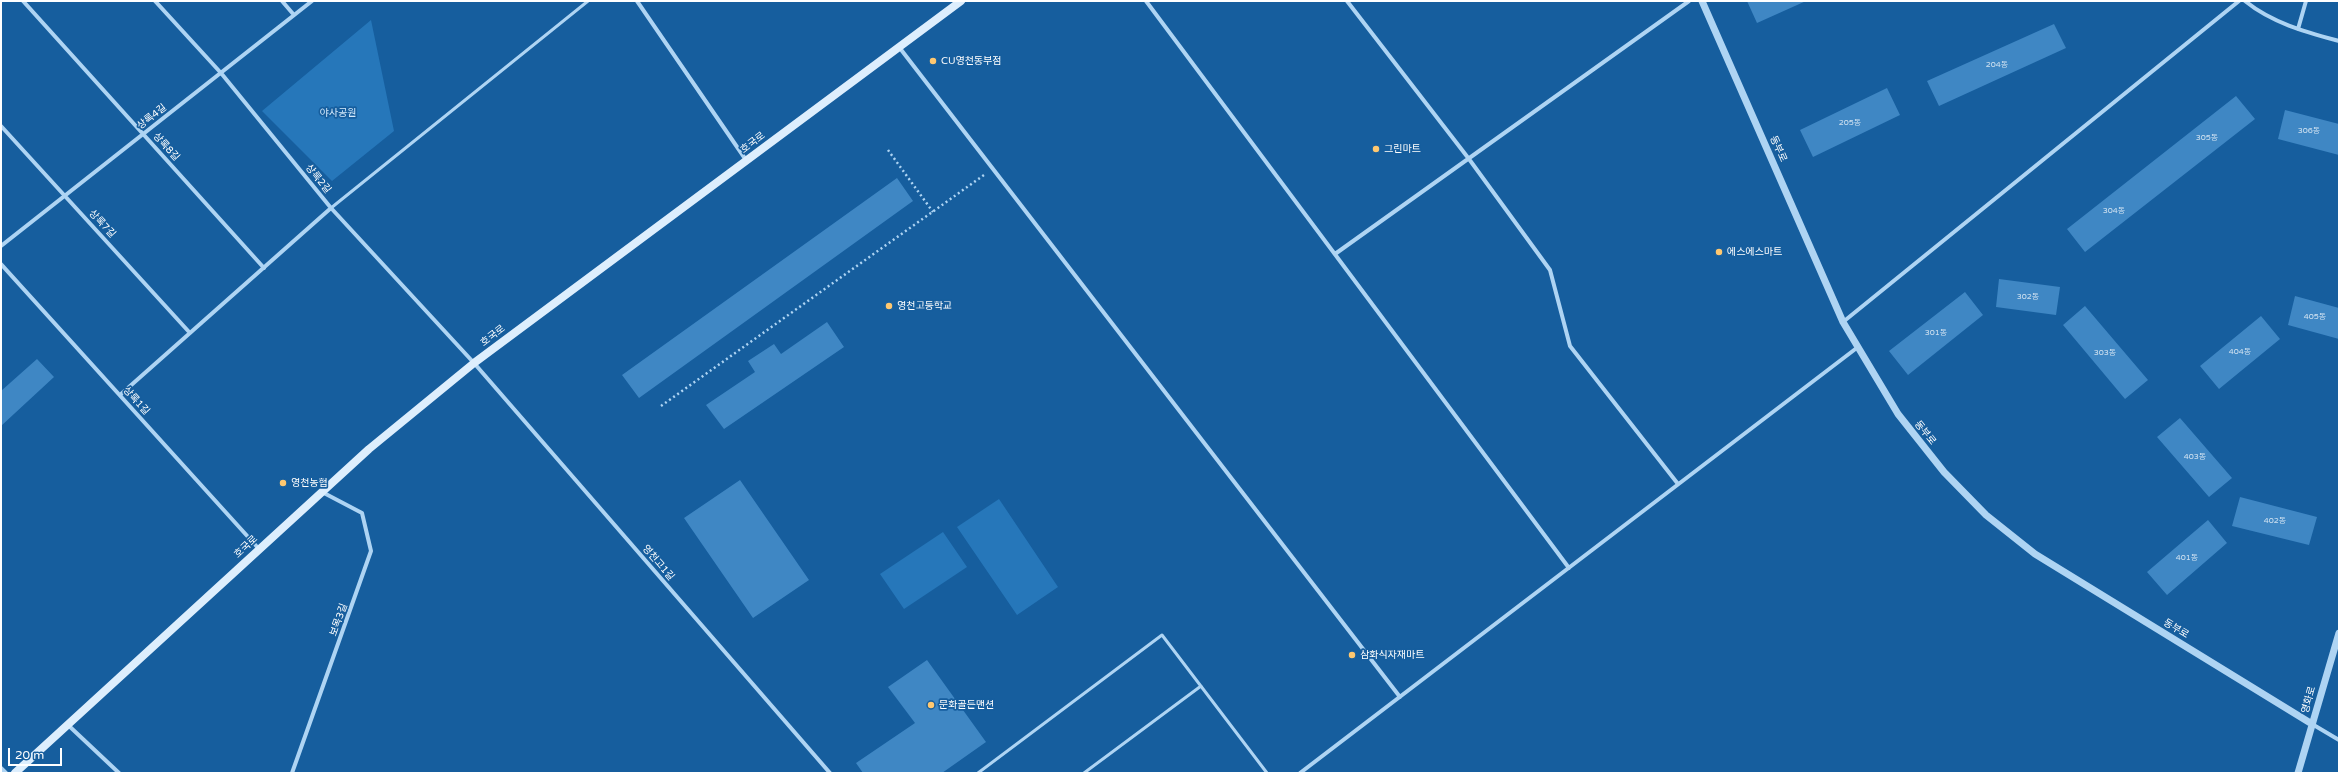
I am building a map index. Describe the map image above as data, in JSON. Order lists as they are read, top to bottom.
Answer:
{
  "streets": {
    "main road": ["호국로"],
    "street": [
      "상록4길",
      "상록8길",
      "동부로",
      "상록2길",
      "상록7길",
      "상록1길",
      "영천고1길",
      "보목3길",
      "영화로"
    ]
  },
  "crossings": [
    ["상록4길", "상록8길"],
    ["상록4길", "상록2길"],
    ["상록4길", "상록7길"],
    ["호국로", "상록2길"],
    ["호국로", "상록1길"],
    ["호국로", "영천고1길"],
    ["호국로", "보목3길"],
    ["동부로", "영화로"],
    ["상록2길", "영천고1길"]
  ],
  "parks": ["야사공원"],
  "places": [
    "CU영천동부점",
    "그린마트",
    "에스에스마트",
    "영천고등학교",
    "영천농협",
    "삼화식자재마트",
    "문화골든맨션"
  ],
  "house_numbers": [
    "204동",
    "205동",
    "306동",
    "305동",
    "304동",
    "302동",
    "405동",
    "301동",
    "404동",
    "303동",
    "403동",
    "402동",
    "401동"
  ],
  "scale_bar": "20 m"
}
